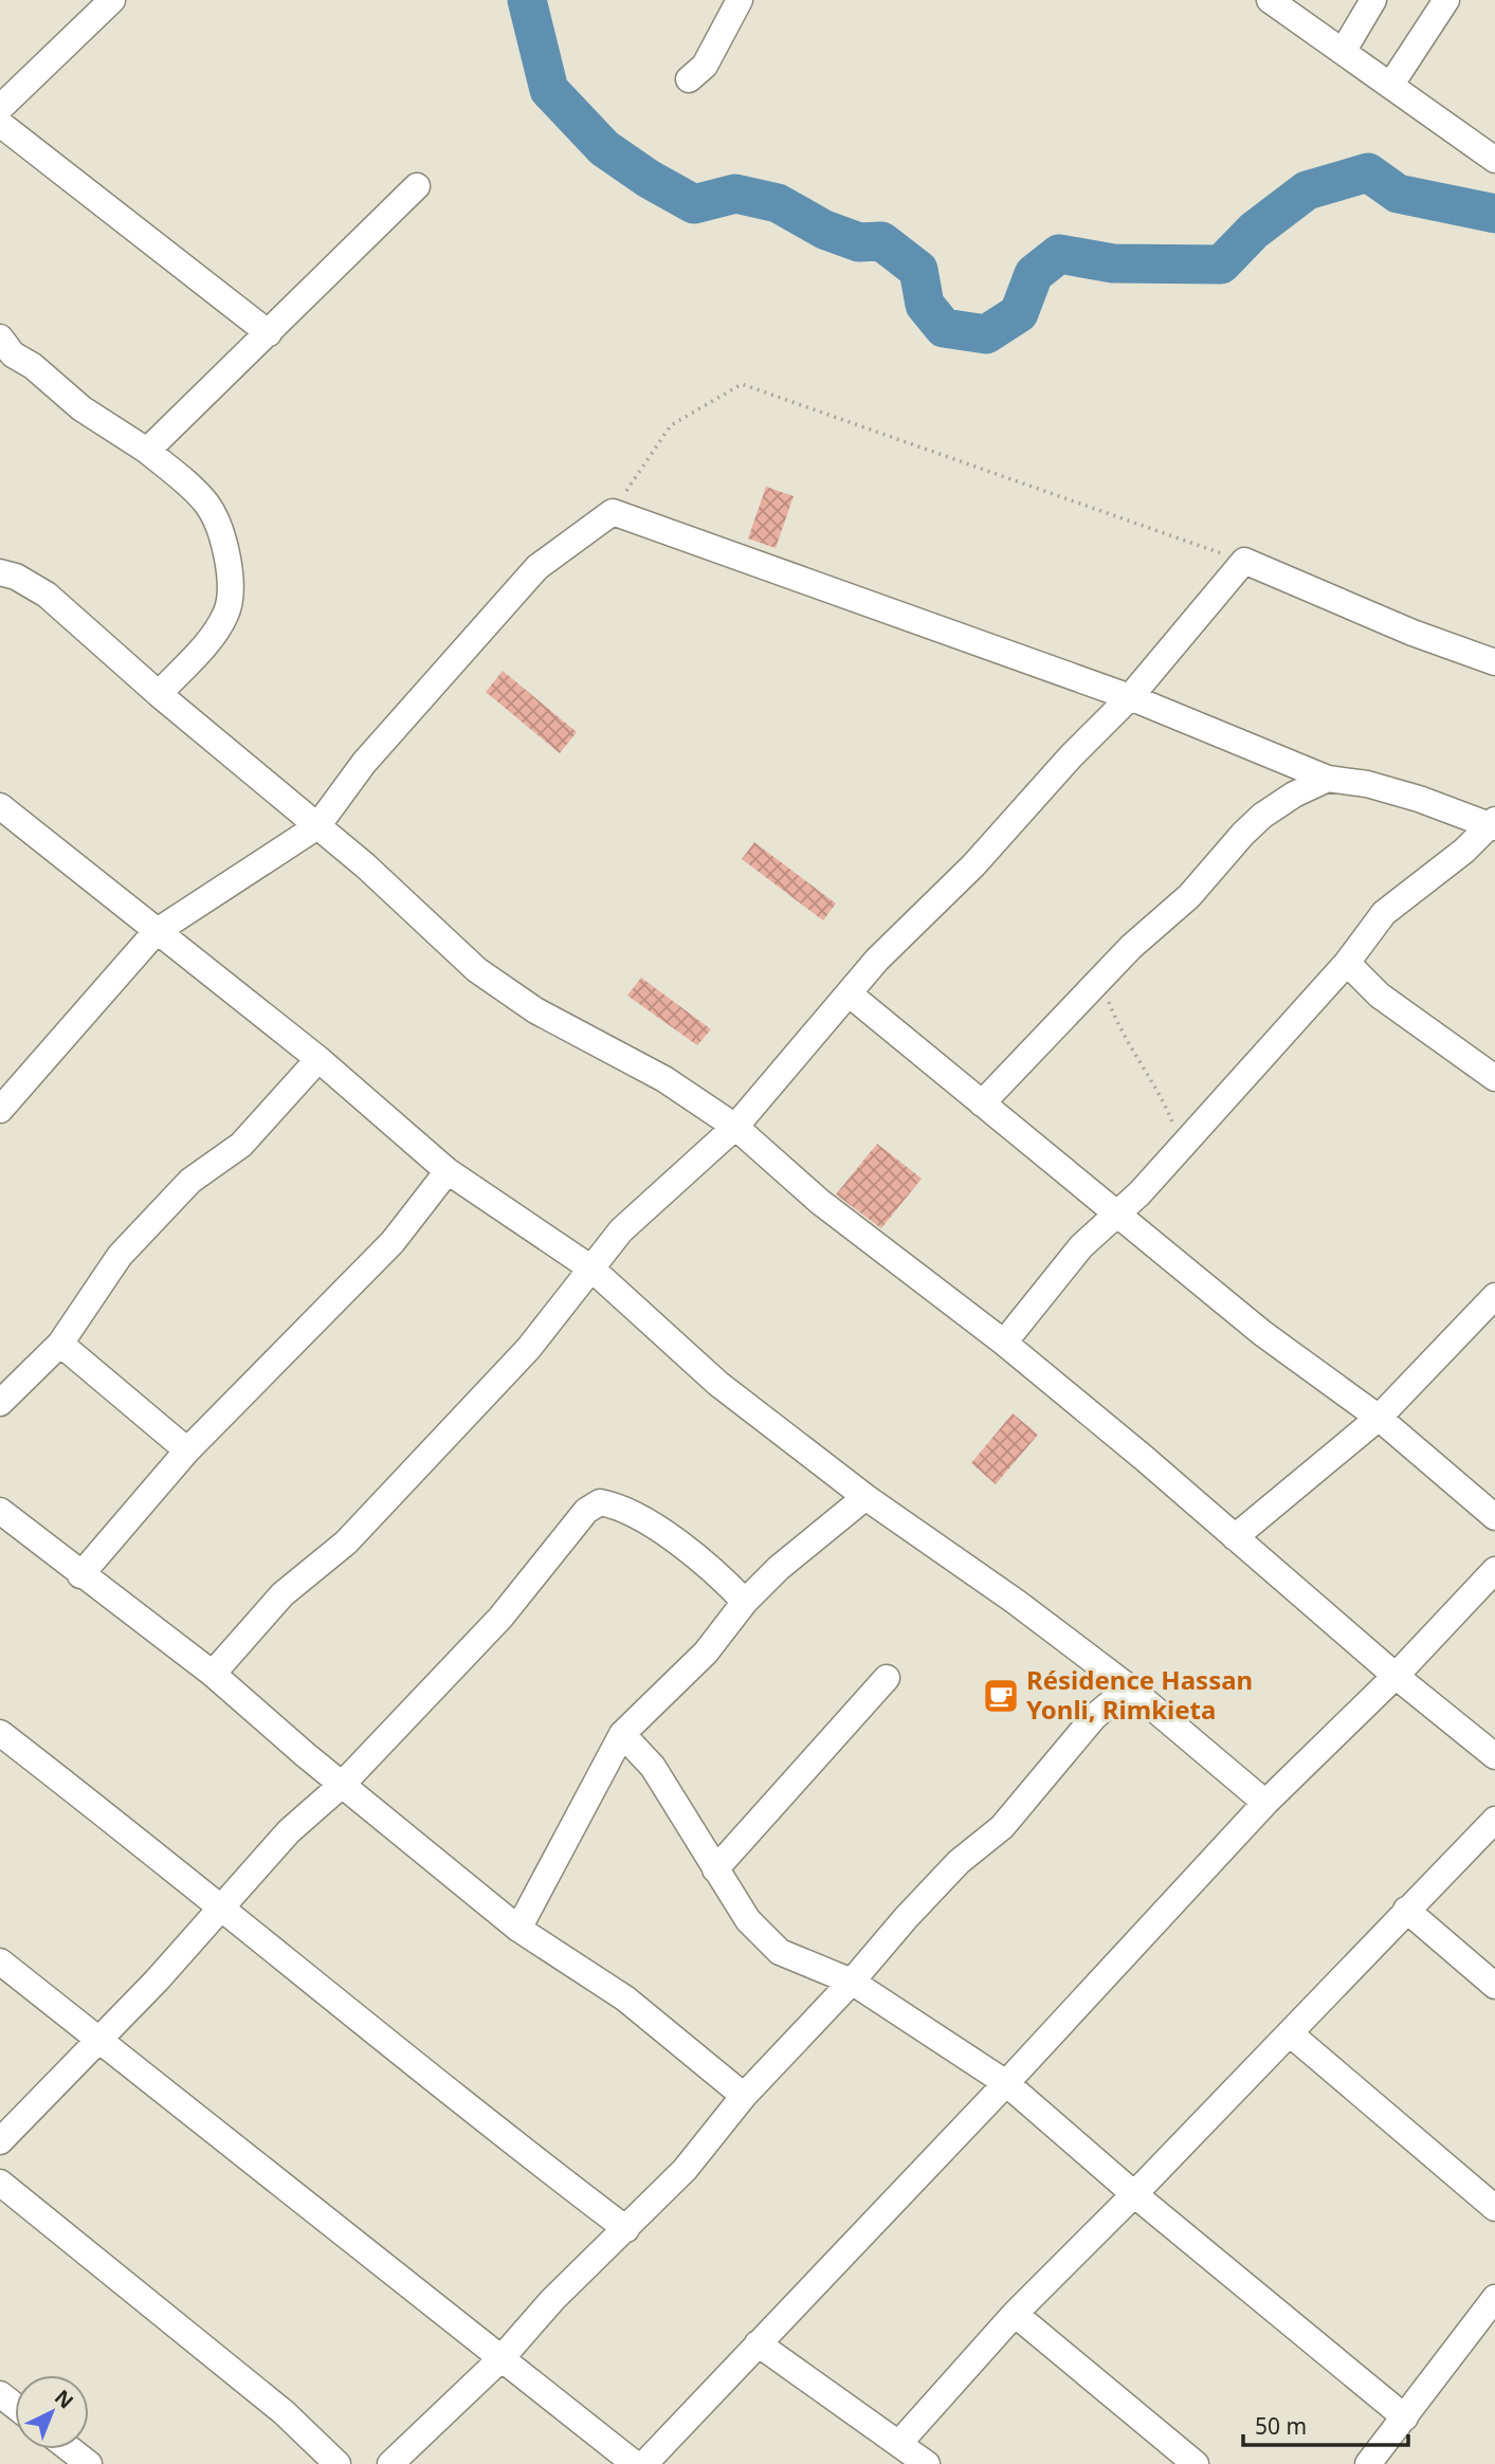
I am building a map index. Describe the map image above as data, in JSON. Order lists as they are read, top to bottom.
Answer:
{
  "places": {
    "cafe": ["Résidence Hassan Yonli, Rimkieta"]
  },
  "scale_bar": "50 m",
  "north": "top right"
}
